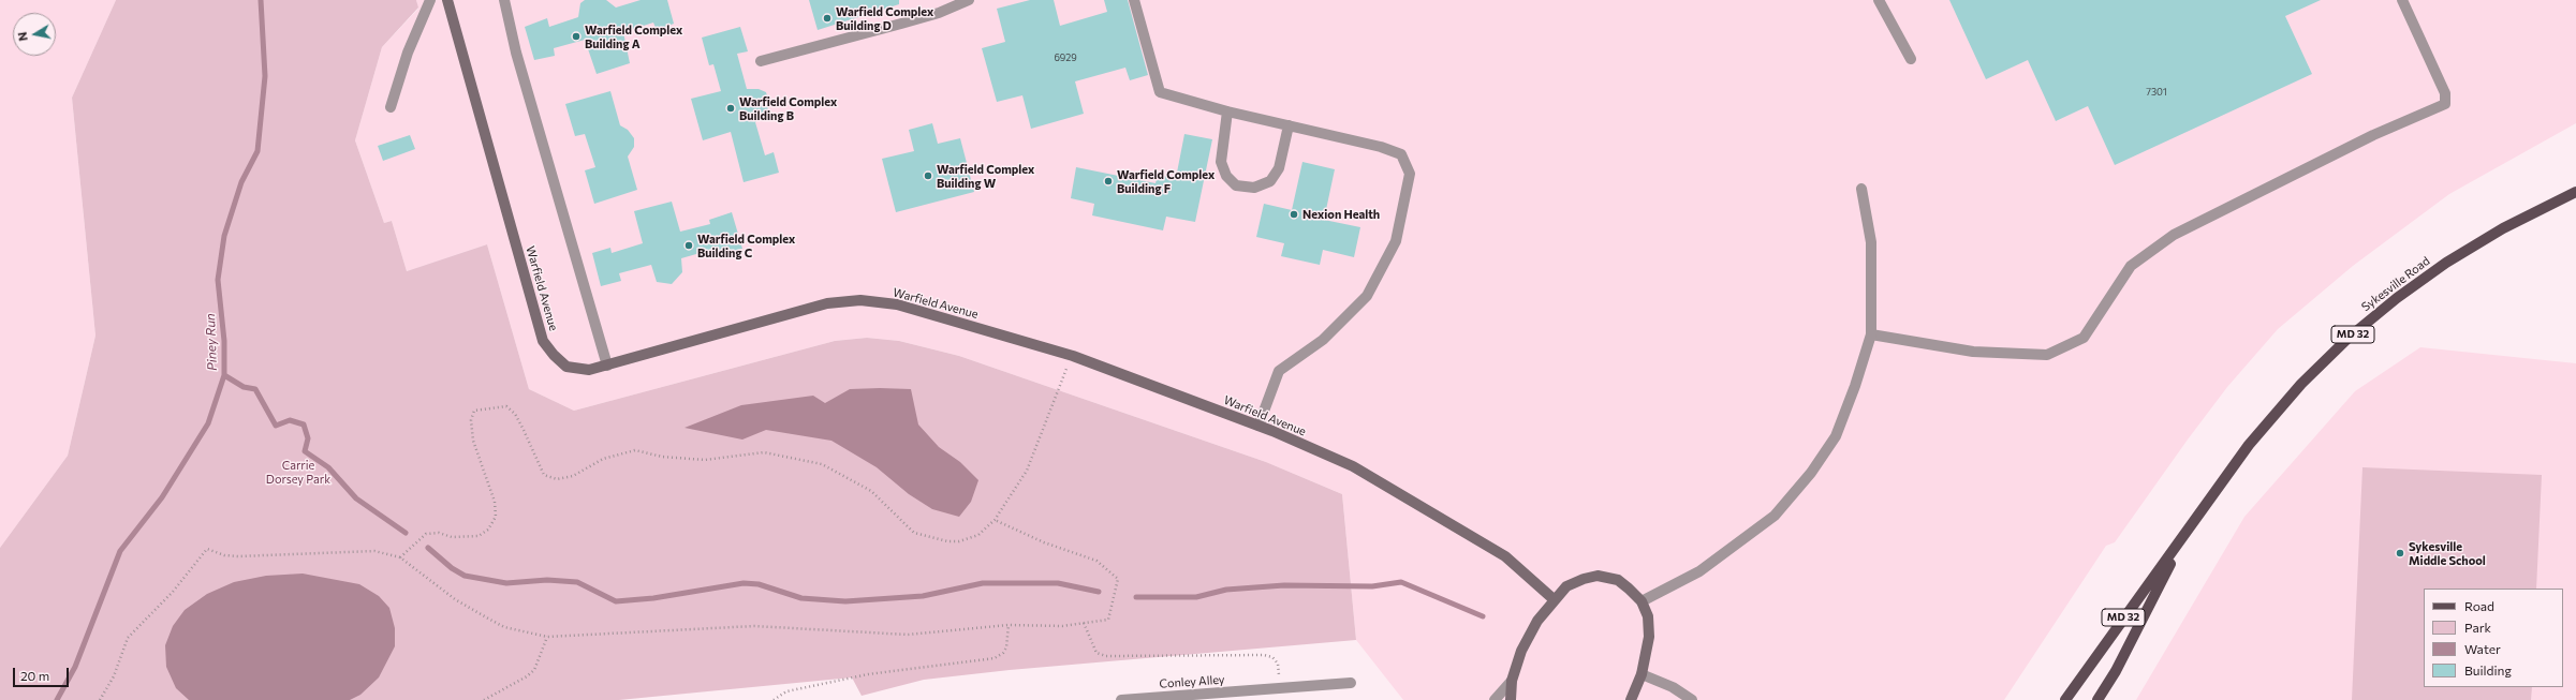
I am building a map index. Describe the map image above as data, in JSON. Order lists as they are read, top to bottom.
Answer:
{
  "streets": {
    "main road": ["Sykesville Road", "MD 32"],
    "street": ["Warfield Avenue", "Conley Alley"]
  },
  "water": ["Piney Run"],
  "parks": ["Carrie Dorsey Park"],
  "places": [
    "Warfield Complex Building D",
    "Warfield Complex Building A",
    "Warfield Complex Building B",
    "Warfield Complex Building W",
    "Warfield Complex Building F",
    "Nexion Health",
    "Warfield Complex Building C",
    "Sykesville Middle School"
  ],
  "house_numbers": ["6929", "7301"],
  "legend": [
    "Road",
    "Park",
    "Water",
    "Building"
  ],
  "scale_bar": "20 m",
  "north": "left"
}
